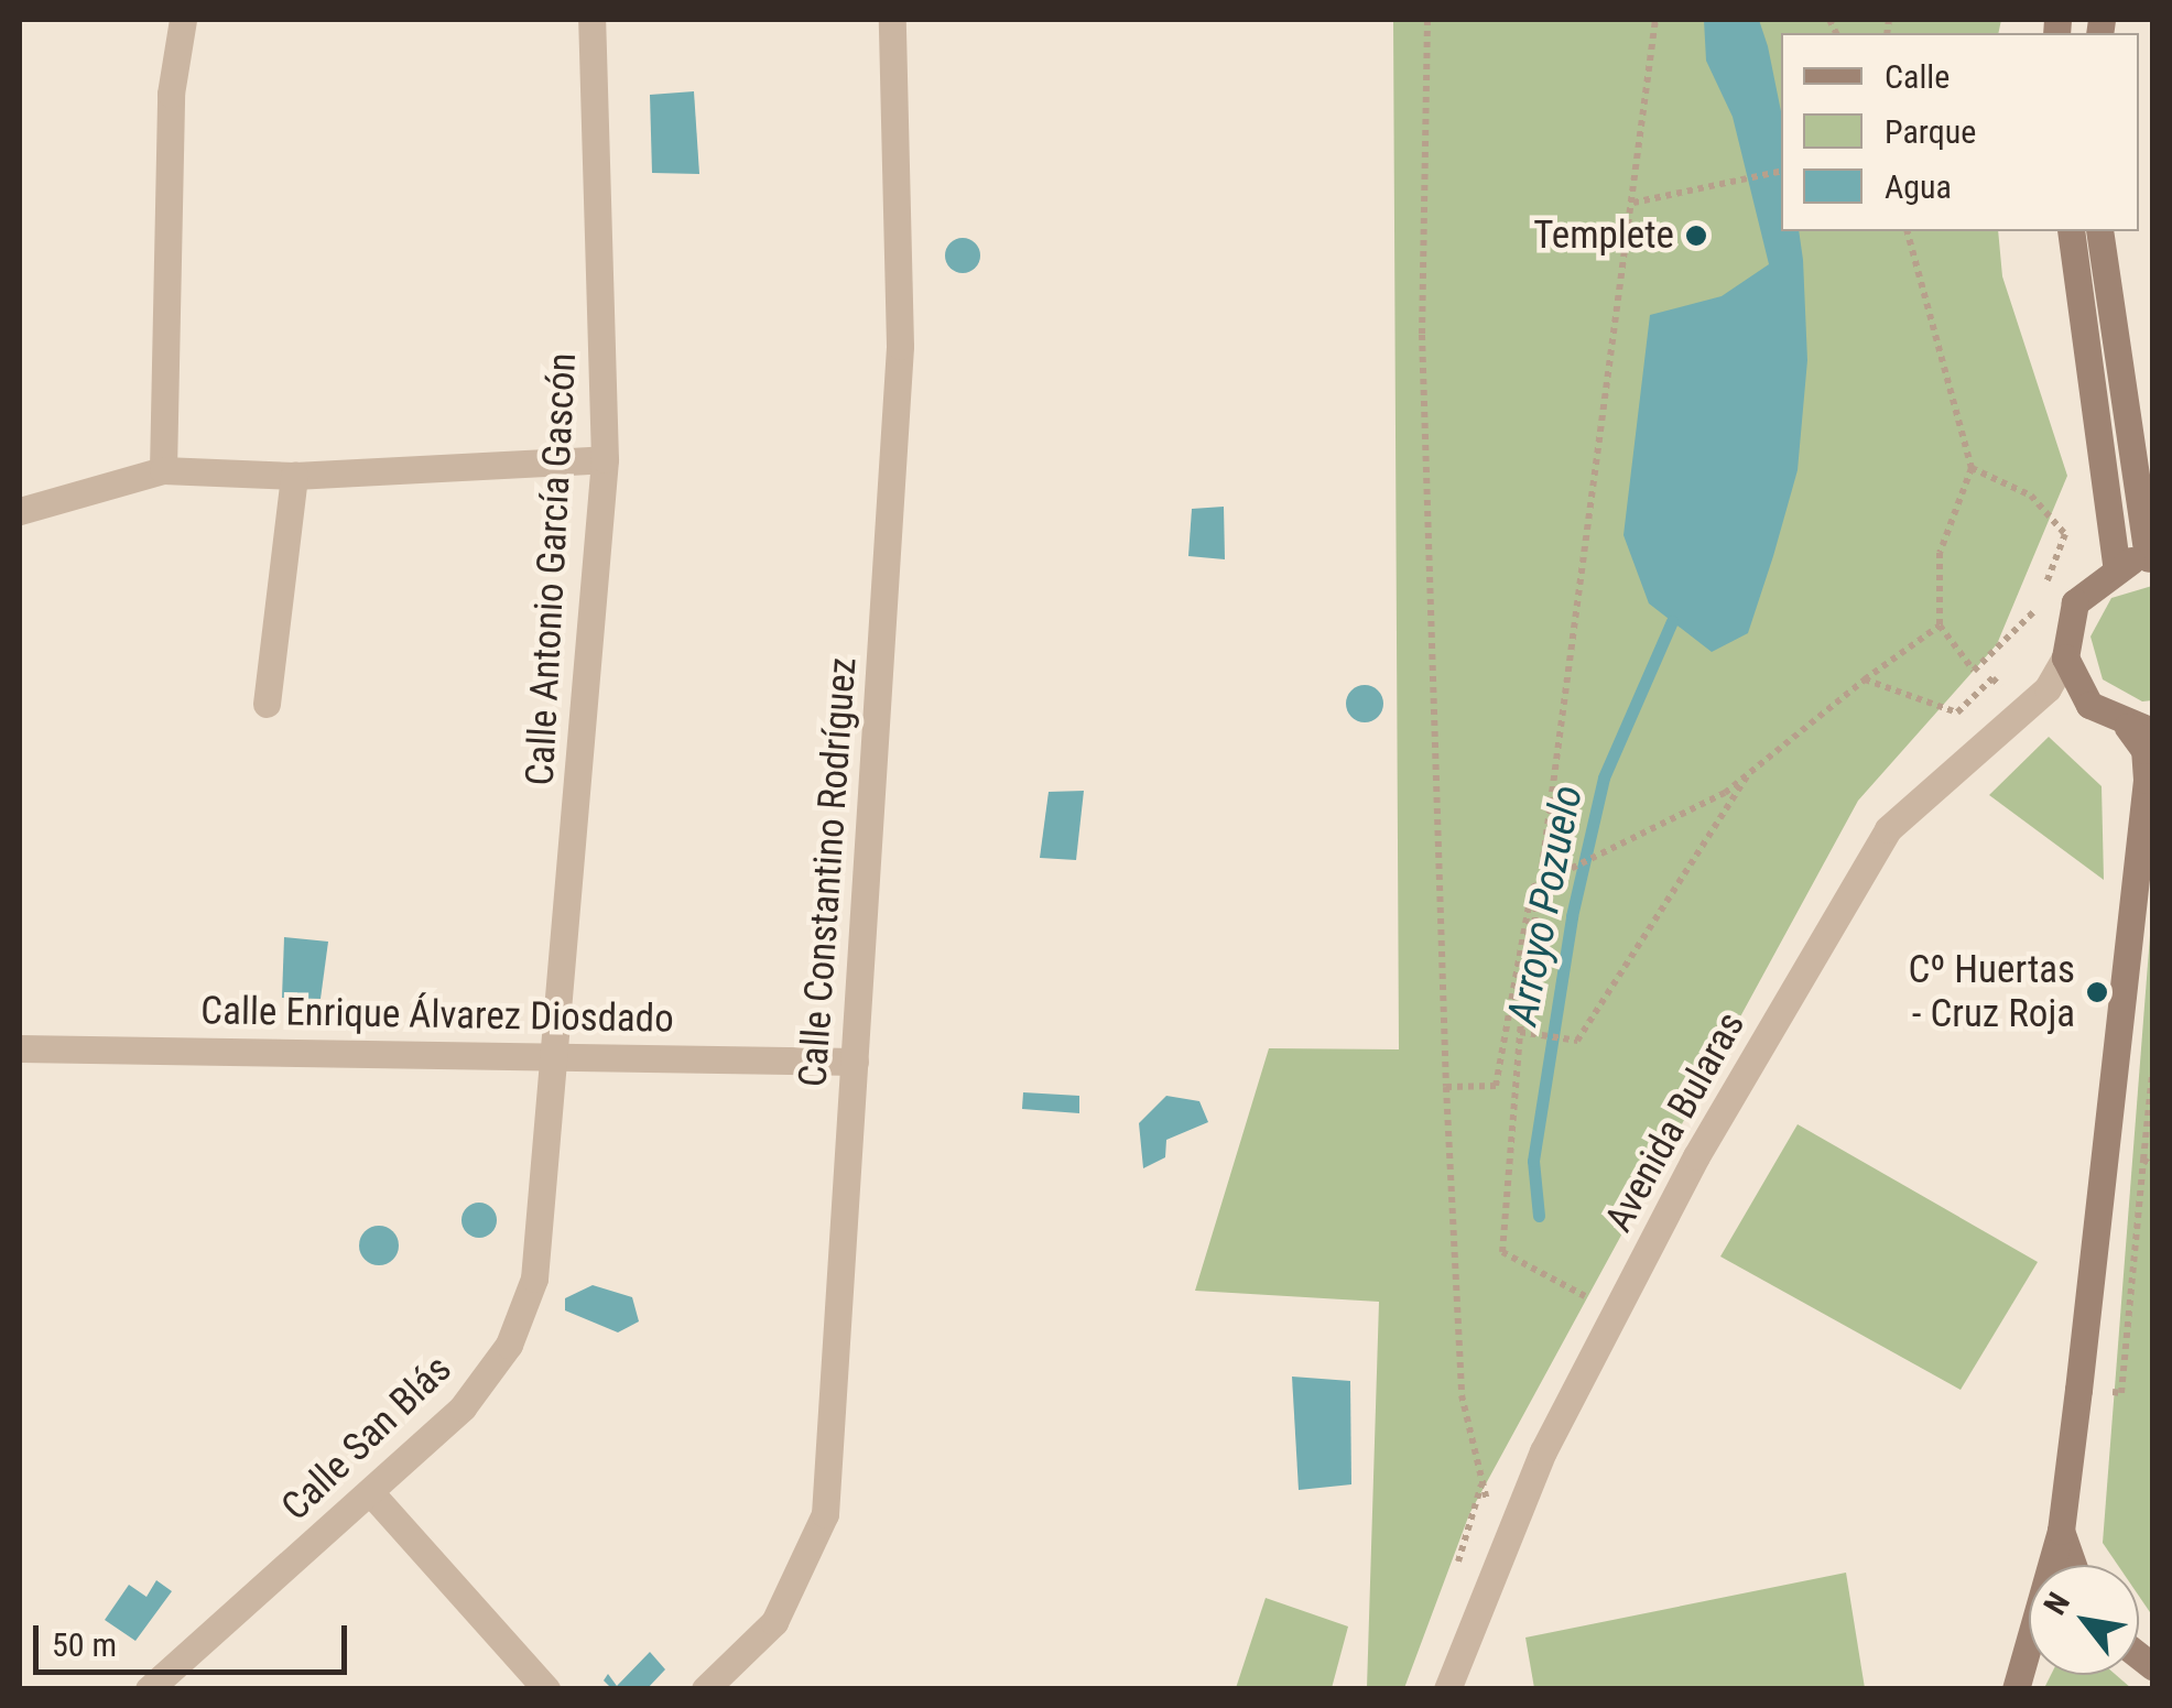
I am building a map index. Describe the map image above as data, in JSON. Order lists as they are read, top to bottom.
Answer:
{
  "streets": {
    "street": [
      "Calle Antonio García Gascón",
      "Calle Constantino Rodríguez",
      "Calle Enrique Álvarez Diosdado",
      "Avenida Bularas",
      "Calle San Blás"
    ]
  },
  "crossings": [
    ["Calle Antonio García Gascón", "Calle Enrique Álvarez Diosdado"],
    ["Calle Antonio García Gascón", "Calle San Blás"],
    ["Calle Constantino Rodríguez", "Calle Enrique Álvarez Diosdado"],
    ["Calle Enrique Álvarez Diosdado", "Calle San Blás"]
  ],
  "water": ["Arroyo Pozuelo"],
  "places": ["Templete", "Cº Huertas - Cruz Roja"],
  "legend": ["Calle", "Parque", "Agua"],
  "scale_bar": "50 m",
  "north": "top left"
}
